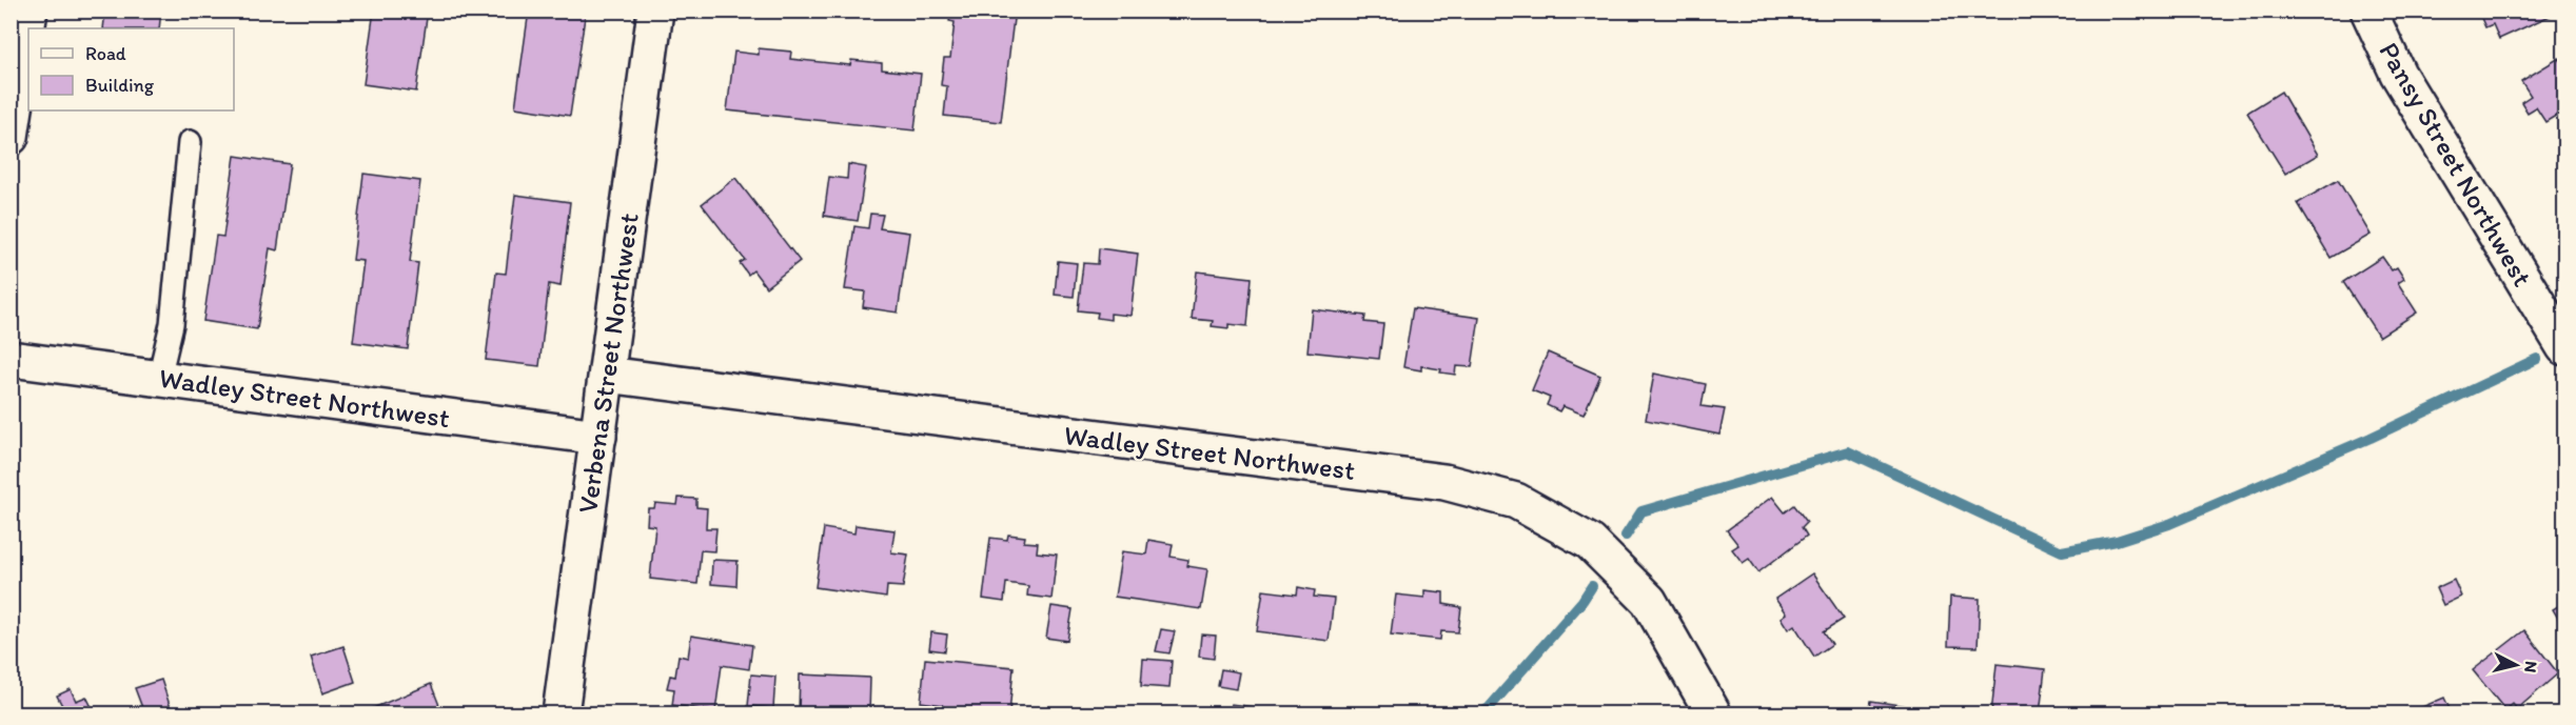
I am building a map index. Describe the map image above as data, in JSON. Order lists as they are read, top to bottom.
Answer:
{
  "streets": {
    "street": ["Pansy Street Northwest", "Verbena Street Northwest", "Wadley Street Northwest"]
  },
  "crossings": [
    ["Verbena Street Northwest", "Wadley Street Northwest"]
  ],
  "legend": ["Road", "Building"],
  "north": "right"
}
